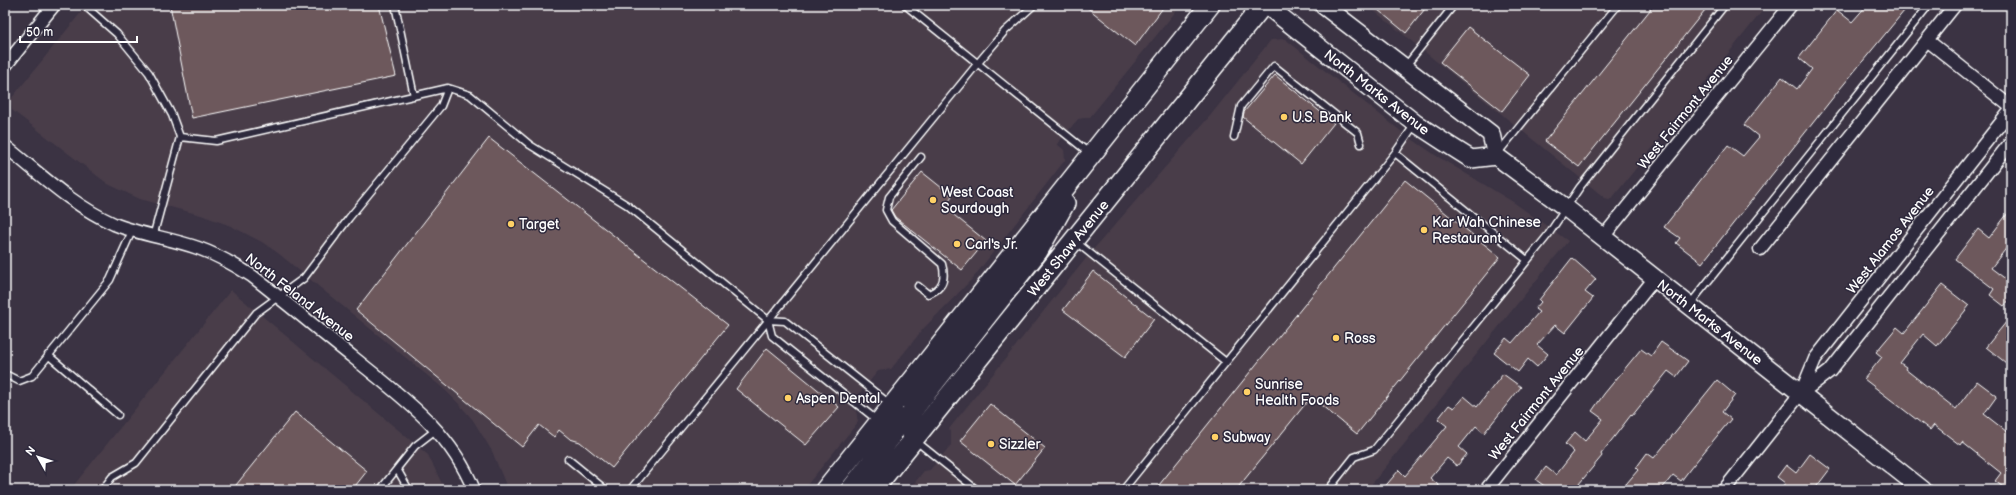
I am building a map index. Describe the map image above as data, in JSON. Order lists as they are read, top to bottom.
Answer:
{
  "streets": {
    "main road": ["North Marks Avenue", "West Shaw Avenue"],
    "street": ["West Fairmont Avenue", "West Alamos Avenue", "North Feland Avenue"]
  },
  "crossings": [
    ["North Marks Avenue", "West Fairmont Avenue"],
    ["North Marks Avenue", "West Alamos Avenue"]
  ],
  "places": [
    "U.S. Bank",
    "West Coast Sourdough",
    "Target",
    "Kar Wah Chinese Restaurant",
    "Carl's Jr.",
    "Ross",
    "Sunrise Health Foods",
    "Aspen Dental",
    "Subway",
    "Sizzler"
  ],
  "scale_bar": "50 m",
  "north": "top left"
}
